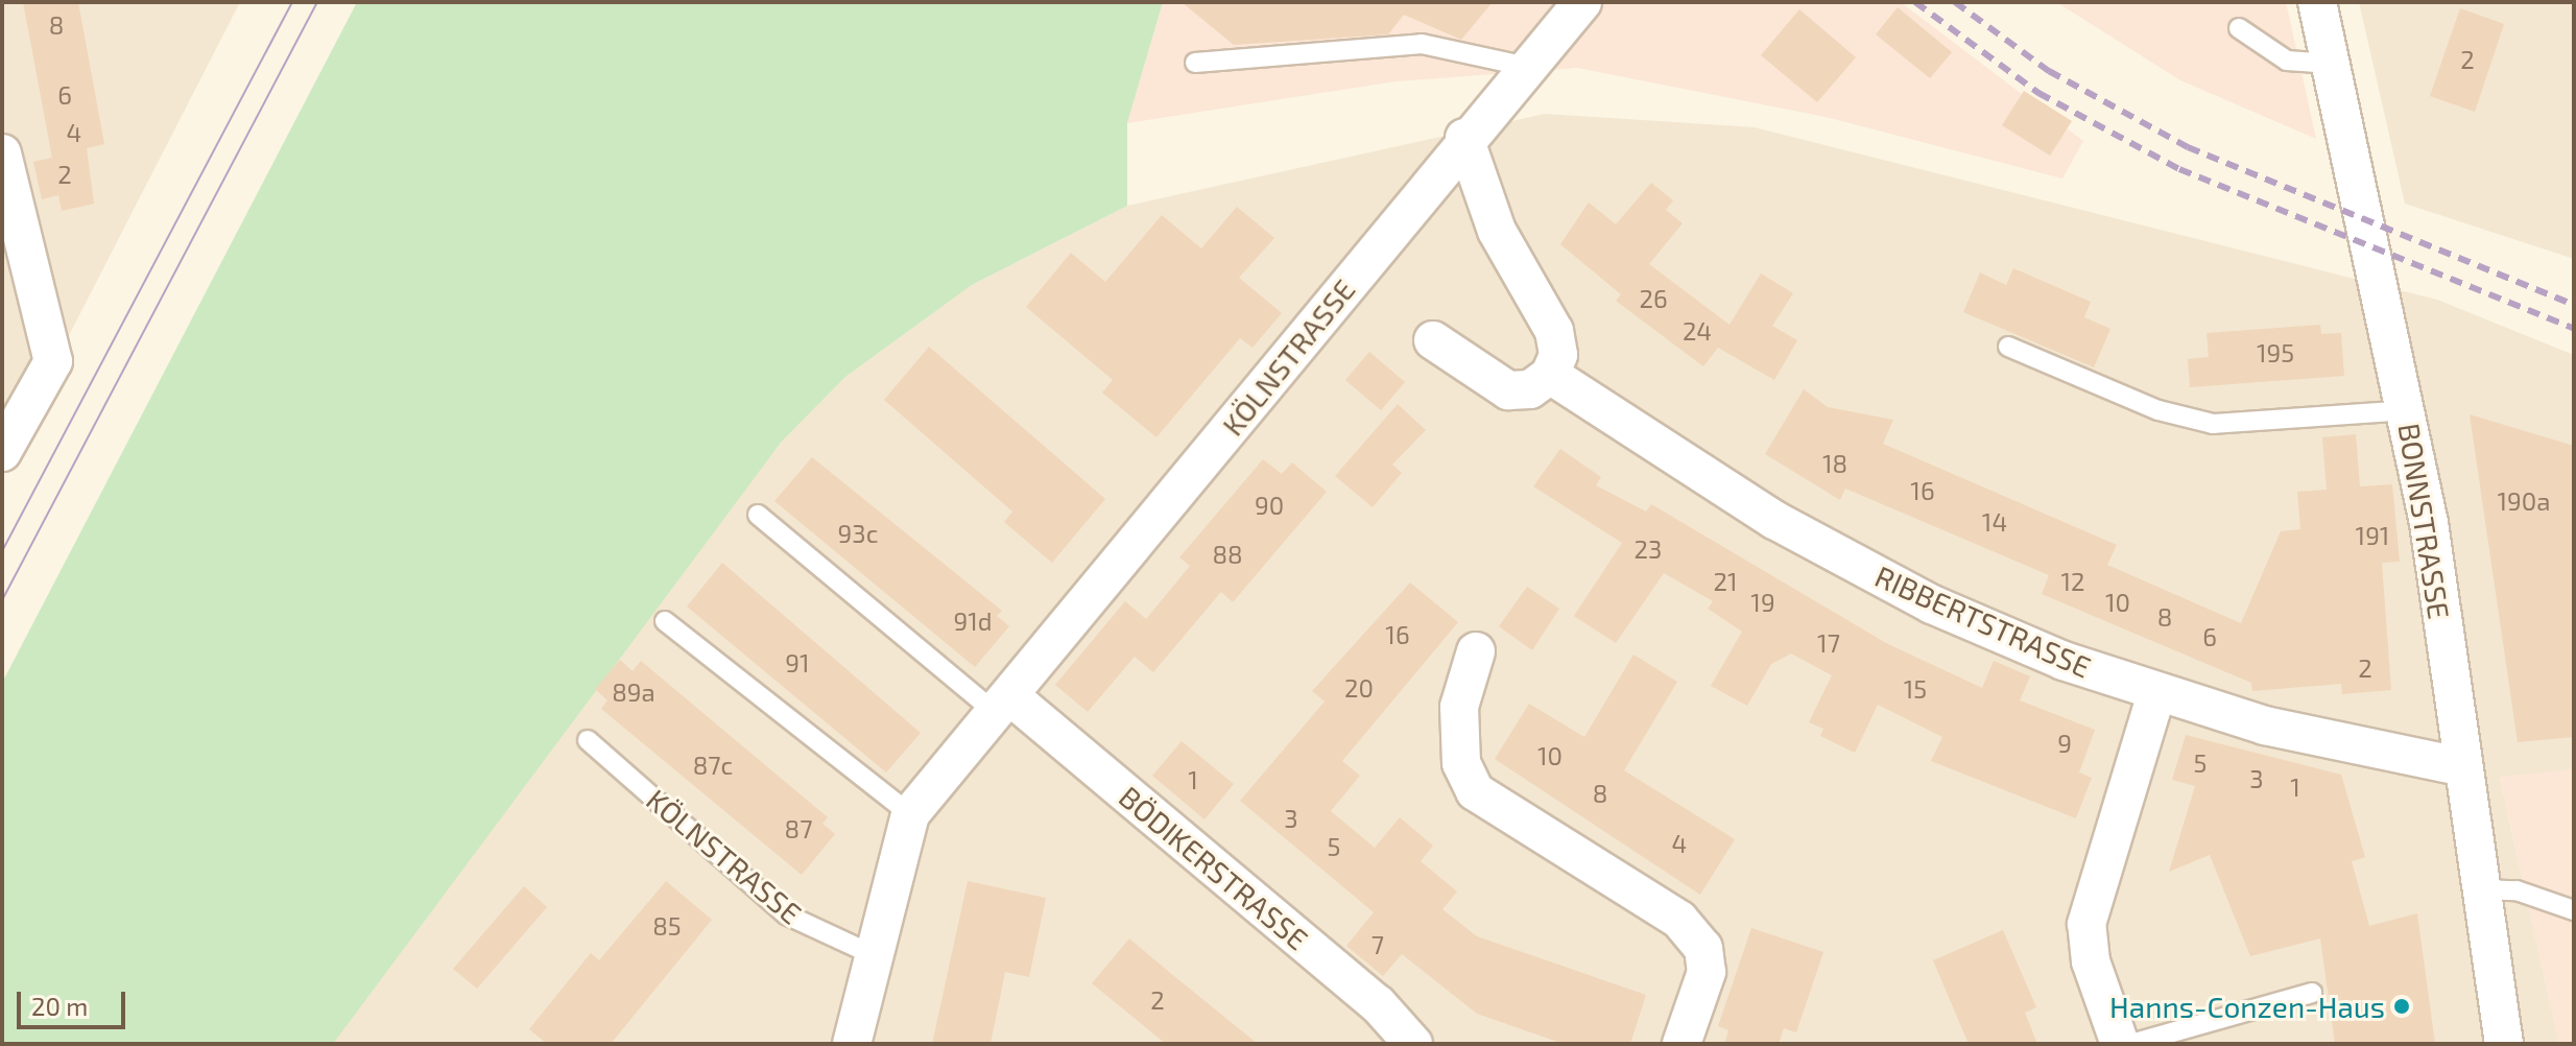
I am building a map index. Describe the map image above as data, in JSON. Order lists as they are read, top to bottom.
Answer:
{
  "streets": {
    "street": [
      "KÖLNSTRASSE",
      "BONNSTRASSE",
      "RIBBERTSTRASSE",
      "BÖDIKERSTRASSE"
    ]
  },
  "crossings": [
    ["KÖLNSTRASSE", "BÖDIKERSTRASSE"],
    ["BONNSTRASSE", "RIBBERTSTRASSE"]
  ],
  "places": ["Hanns-Conzen-Haus"],
  "house_numbers": [
    "8",
    "2",
    "6",
    "4",
    "2",
    "26",
    "24",
    "195",
    "18",
    "16",
    "190a",
    "90",
    "14",
    "93c",
    "191",
    "23",
    "88",
    "21",
    "12",
    "19",
    "10",
    "8",
    "91d",
    "16",
    "6",
    "17",
    "91",
    "2",
    "20",
    "15",
    "89a",
    "9",
    "10",
    "5",
    "87c",
    "3",
    "1",
    "1",
    "8",
    "3",
    "87",
    "4",
    "5",
    "85",
    "7",
    "2"
  ],
  "scale_bar": "20 m"
}
